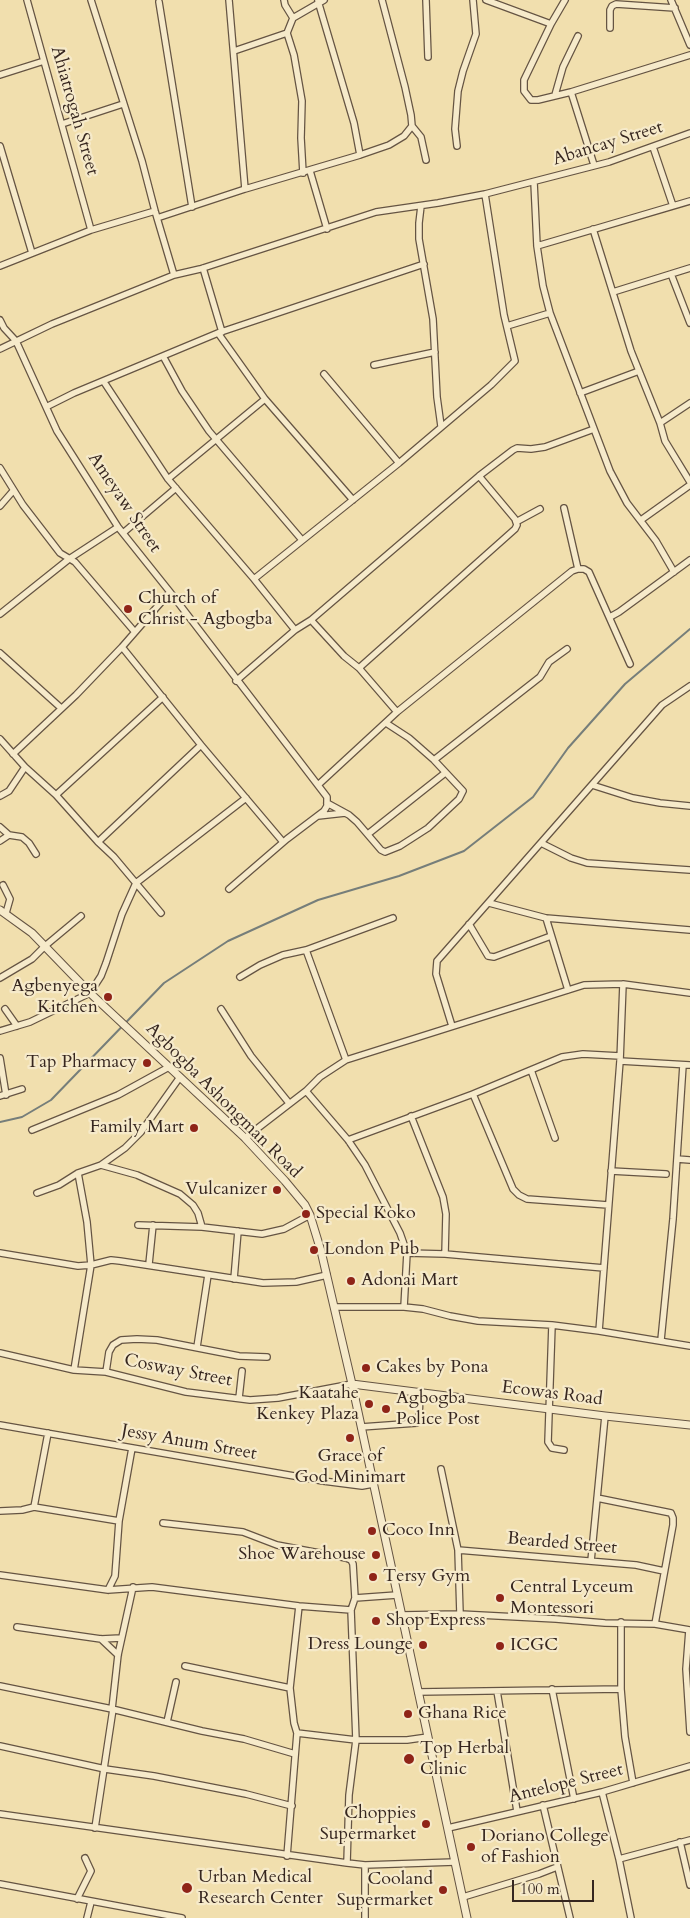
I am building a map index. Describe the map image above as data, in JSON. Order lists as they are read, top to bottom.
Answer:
{
  "streets": {
    "street": [
      "Ahiatrogah Street",
      "Abancay Street",
      "Ameyaw Street",
      "Agbogba Ashongman Road",
      "Cosway Street",
      "Ecowas Road",
      "Jessy Anum Street",
      "Bearded Street",
      "Antelope Street"
    ]
  },
  "crossings": [
    ["Abancay Street", "Ameyaw Street"],
    ["Agbogba Ashongman Road", "Cosway Street"],
    ["Agbogba Ashongman Road", "Ecowas Road"],
    ["Agbogba Ashongman Road", "Jessy Anum Street"],
    ["Agbogba Ashongman Road", "Antelope Street"],
    ["Cosway Street", "Ecowas Road"]
  ],
  "places": [
    "Church of Christ - Agbogba",
    "Agbenyega Kitchen",
    "Tap Pharmacy",
    "Family Mart",
    "Vulcanizer",
    "Special Koko",
    "London Pub",
    "Adonai Mart",
    "Cakes by Pona",
    "Kaatahe Kenkey Plaza",
    "Agbogba Police Post",
    "Grace of God Minimart",
    "Coco Inn",
    "Shoe Warehouse",
    "Tersy Gym",
    "Central Lyceum Montessori",
    "Shop Express",
    "Dress Lounge",
    "ICGC",
    "Ghana Rice",
    "Top Herbal Clinic",
    "Choppies Supermarket",
    "Doriano College of Fashion",
    "Urban Medical Research Center",
    "Cooland Supermarket"
  ],
  "scale_bar": "100 m"
}
